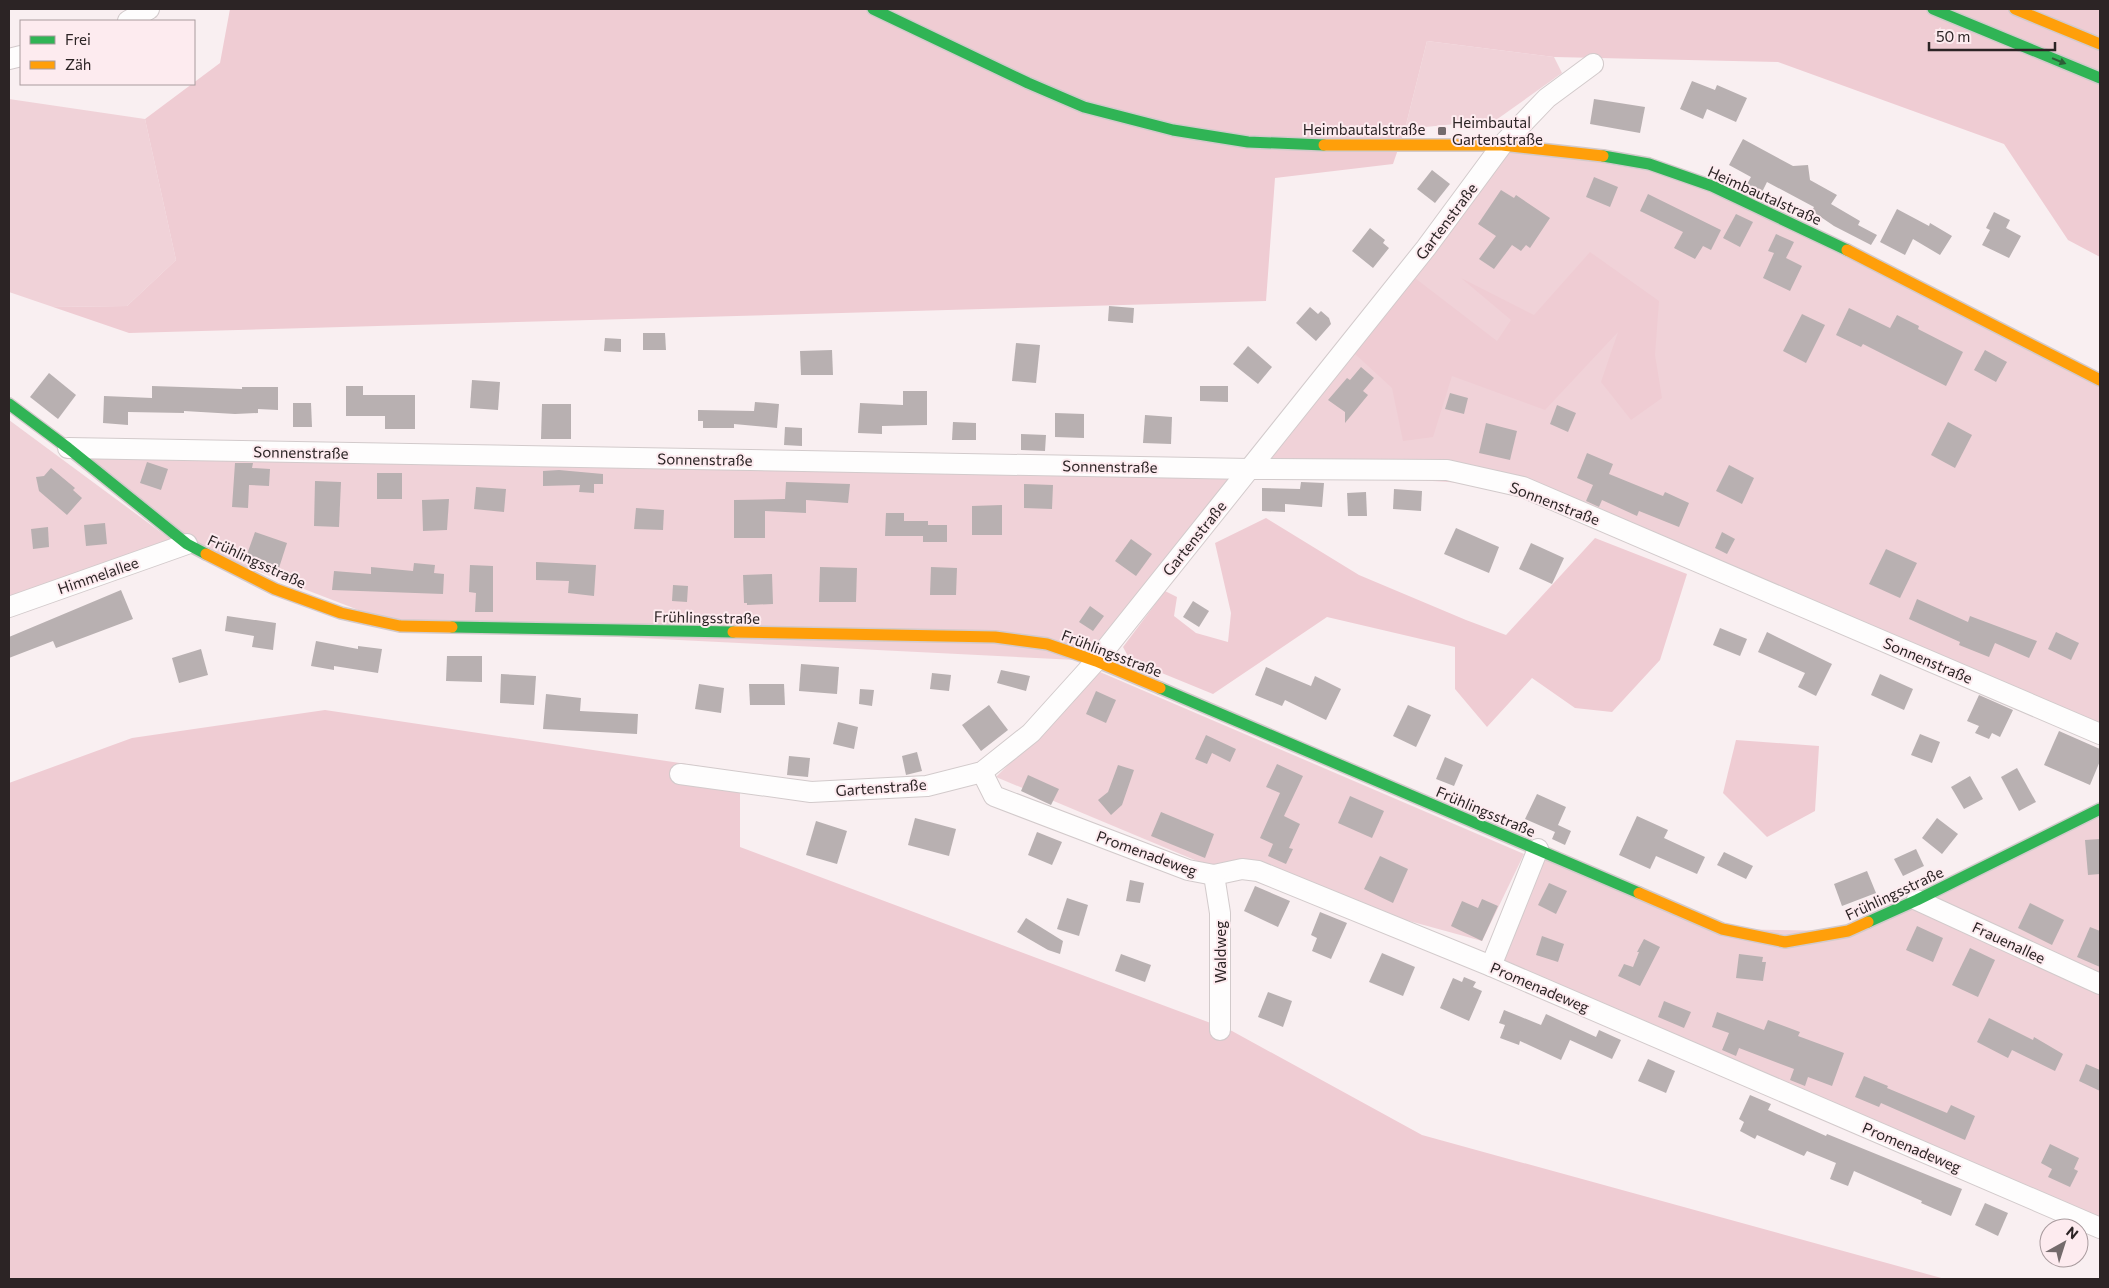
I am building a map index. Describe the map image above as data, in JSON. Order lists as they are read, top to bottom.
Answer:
{
  "streets": {
    "main road": ["Heimbautalstraße", "Frühlingsstraße"],
    "street": [
      "Gartenstraße",
      "Sonnenstraße",
      "Himmelallee",
      "Promenadeweg",
      "Frauenallee",
      "Waldweg"
    ]
  },
  "crossings": [
    ["Heimbautalstraße", "Gartenstraße"],
    ["Gartenstraße", "Sonnenstraße"],
    ["Gartenstraße", "Frühlingsstraße"],
    ["Gartenstraße", "Promenadeweg"],
    ["Sonnenstraße", "Frühlingsstraße"],
    ["Frühlingsstraße", "Himmelallee"],
    ["Frühlingsstraße", "Frauenallee"],
    ["Promenadeweg", "Waldweg"]
  ],
  "places": {
    "transit": ["Heimbautal Gartenstraße"]
  },
  "legend": ["Frei", "Zäh"],
  "scale_bar": "50 m",
  "north": "top right"
}
